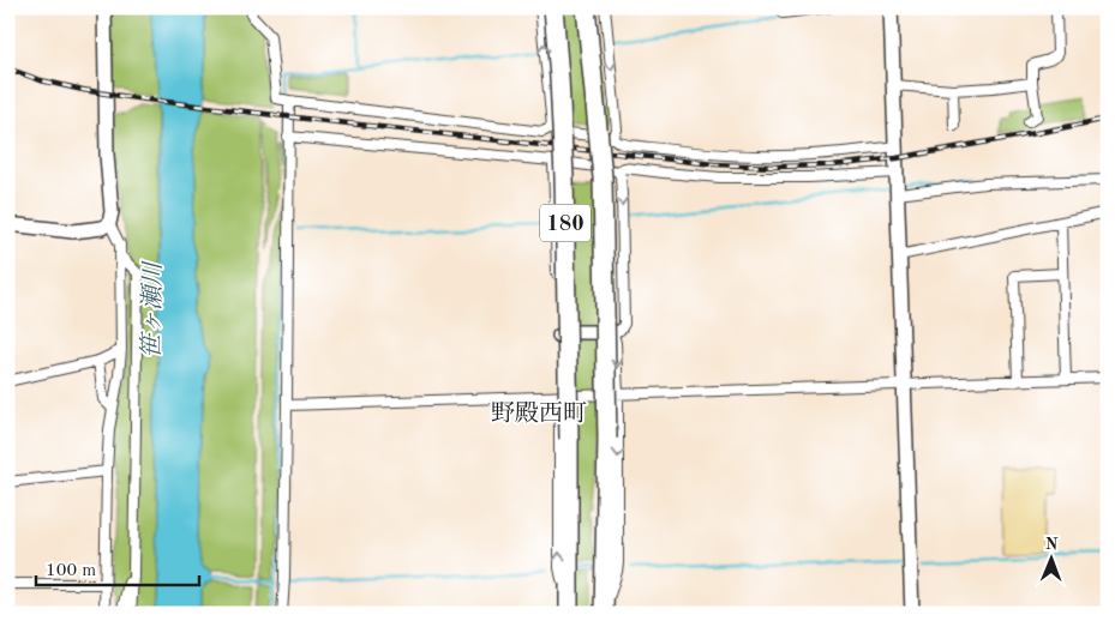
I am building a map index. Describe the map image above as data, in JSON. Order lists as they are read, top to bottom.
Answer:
{
  "streets": {
    "highway": ["180"]
  },
  "districts": ["野殿西町"],
  "water": ["笹ヶ瀬川"],
  "scale_bar": "100 m",
  "north": "top"
}
